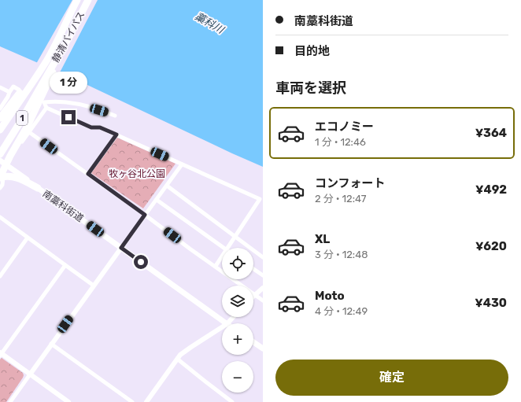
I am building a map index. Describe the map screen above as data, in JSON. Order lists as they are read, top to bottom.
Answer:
{
  "streets": {
    "highway": ["静清バイパス", "1"],
    "main road": ["南藁科街道"]
  },
  "crossings": [
    ["静清バイパス", "1"]
  ],
  "water": ["藁科川"],
  "parks": ["牧ヶ谷北公園"],
  "page": {
    "banner": ["南藁科街道", "目的地"],
    "heading": "車両を選択",
    "bubble": "1 分",
    "list": [
      {
        "name": "エコノミー",
        "note": "1 分 · 12:46",
        "value": "¥364"
      },
      {
        "name": "コンフォート",
        "note": "2 分 · 12:47",
        "value": "¥492"
      },
      {
        "name": "XL",
        "note": "3 分 · 12:48",
        "value": "¥620"
      },
      {
        "name": "Moto",
        "note": "4 分 · 12:49",
        "value": "¥430"
      }
    ],
    "map_buttons": ["+", "−"],
    "buttons": "確定"
  }
}
